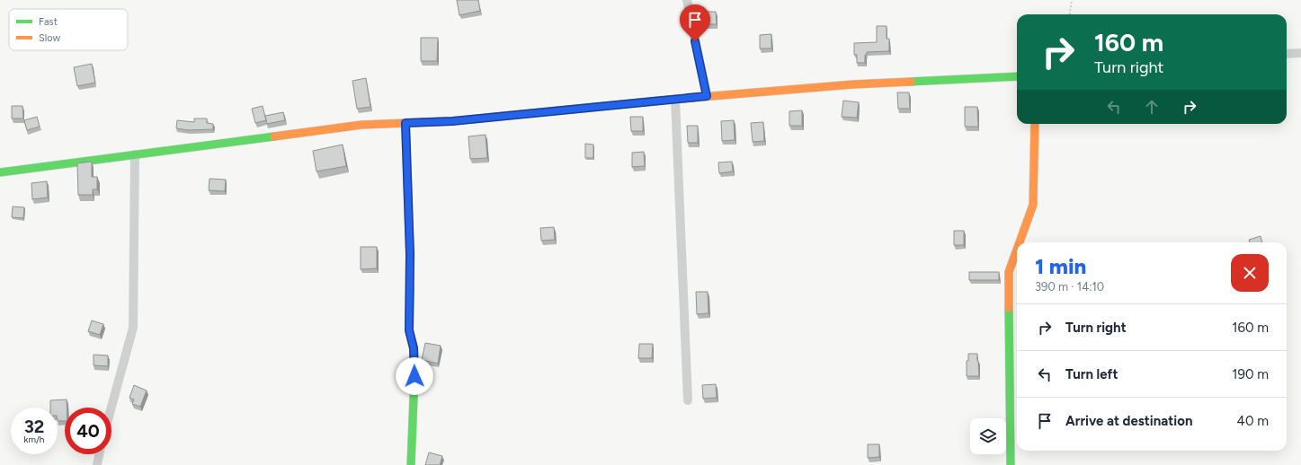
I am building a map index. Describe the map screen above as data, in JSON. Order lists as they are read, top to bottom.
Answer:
{
  "legend": ["Fast", "Slow"],
  "page": {
    "turn": ["160 m", "Turn right"],
    "heading": ["1 min", "390 m · 14:10"],
    "list": [
      {
        "name": "Turn right",
        "value": "160 m"
      },
      {
        "name": "Turn left",
        "value": "190 m"
      },
      {
        "name": "Arrive at destination",
        "value": "40 m"
      }
    ],
    "speed": "32 km/h",
    "limit": "40"
  }
}
